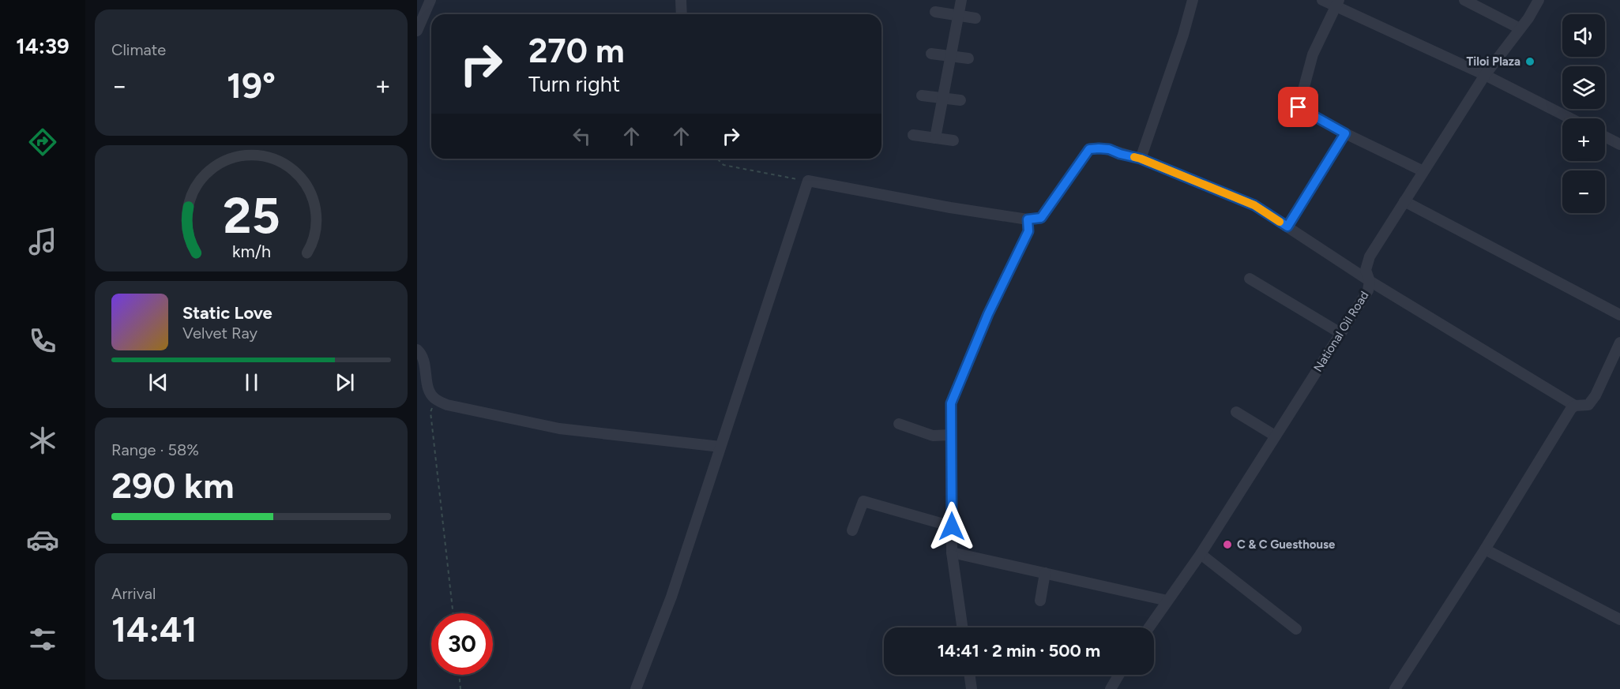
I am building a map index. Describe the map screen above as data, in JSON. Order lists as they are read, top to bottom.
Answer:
{
  "streets": {
    "street": ["National Oil Road"]
  },
  "places": ["Tiloi Plaza", "C & C Guesthouse"],
  "page": {
    "tabs": "14:39",
    "tile": [
      "Climate",
      ["Range · 58%", "290 km"],
      ["Arrival", "14:41"]
    ],
    "map_buttons": ["+", "−"],
    "turn": ["270 m", "Turn right"],
    "heat": ["−", "19°", "+"],
    "song": ["Static Love", "Velvet Ray"],
    "limit": "30",
    "trip": "14:41 · 2 min · 500 m",
    "gauge": ["25", "km/h"]
  }
}
